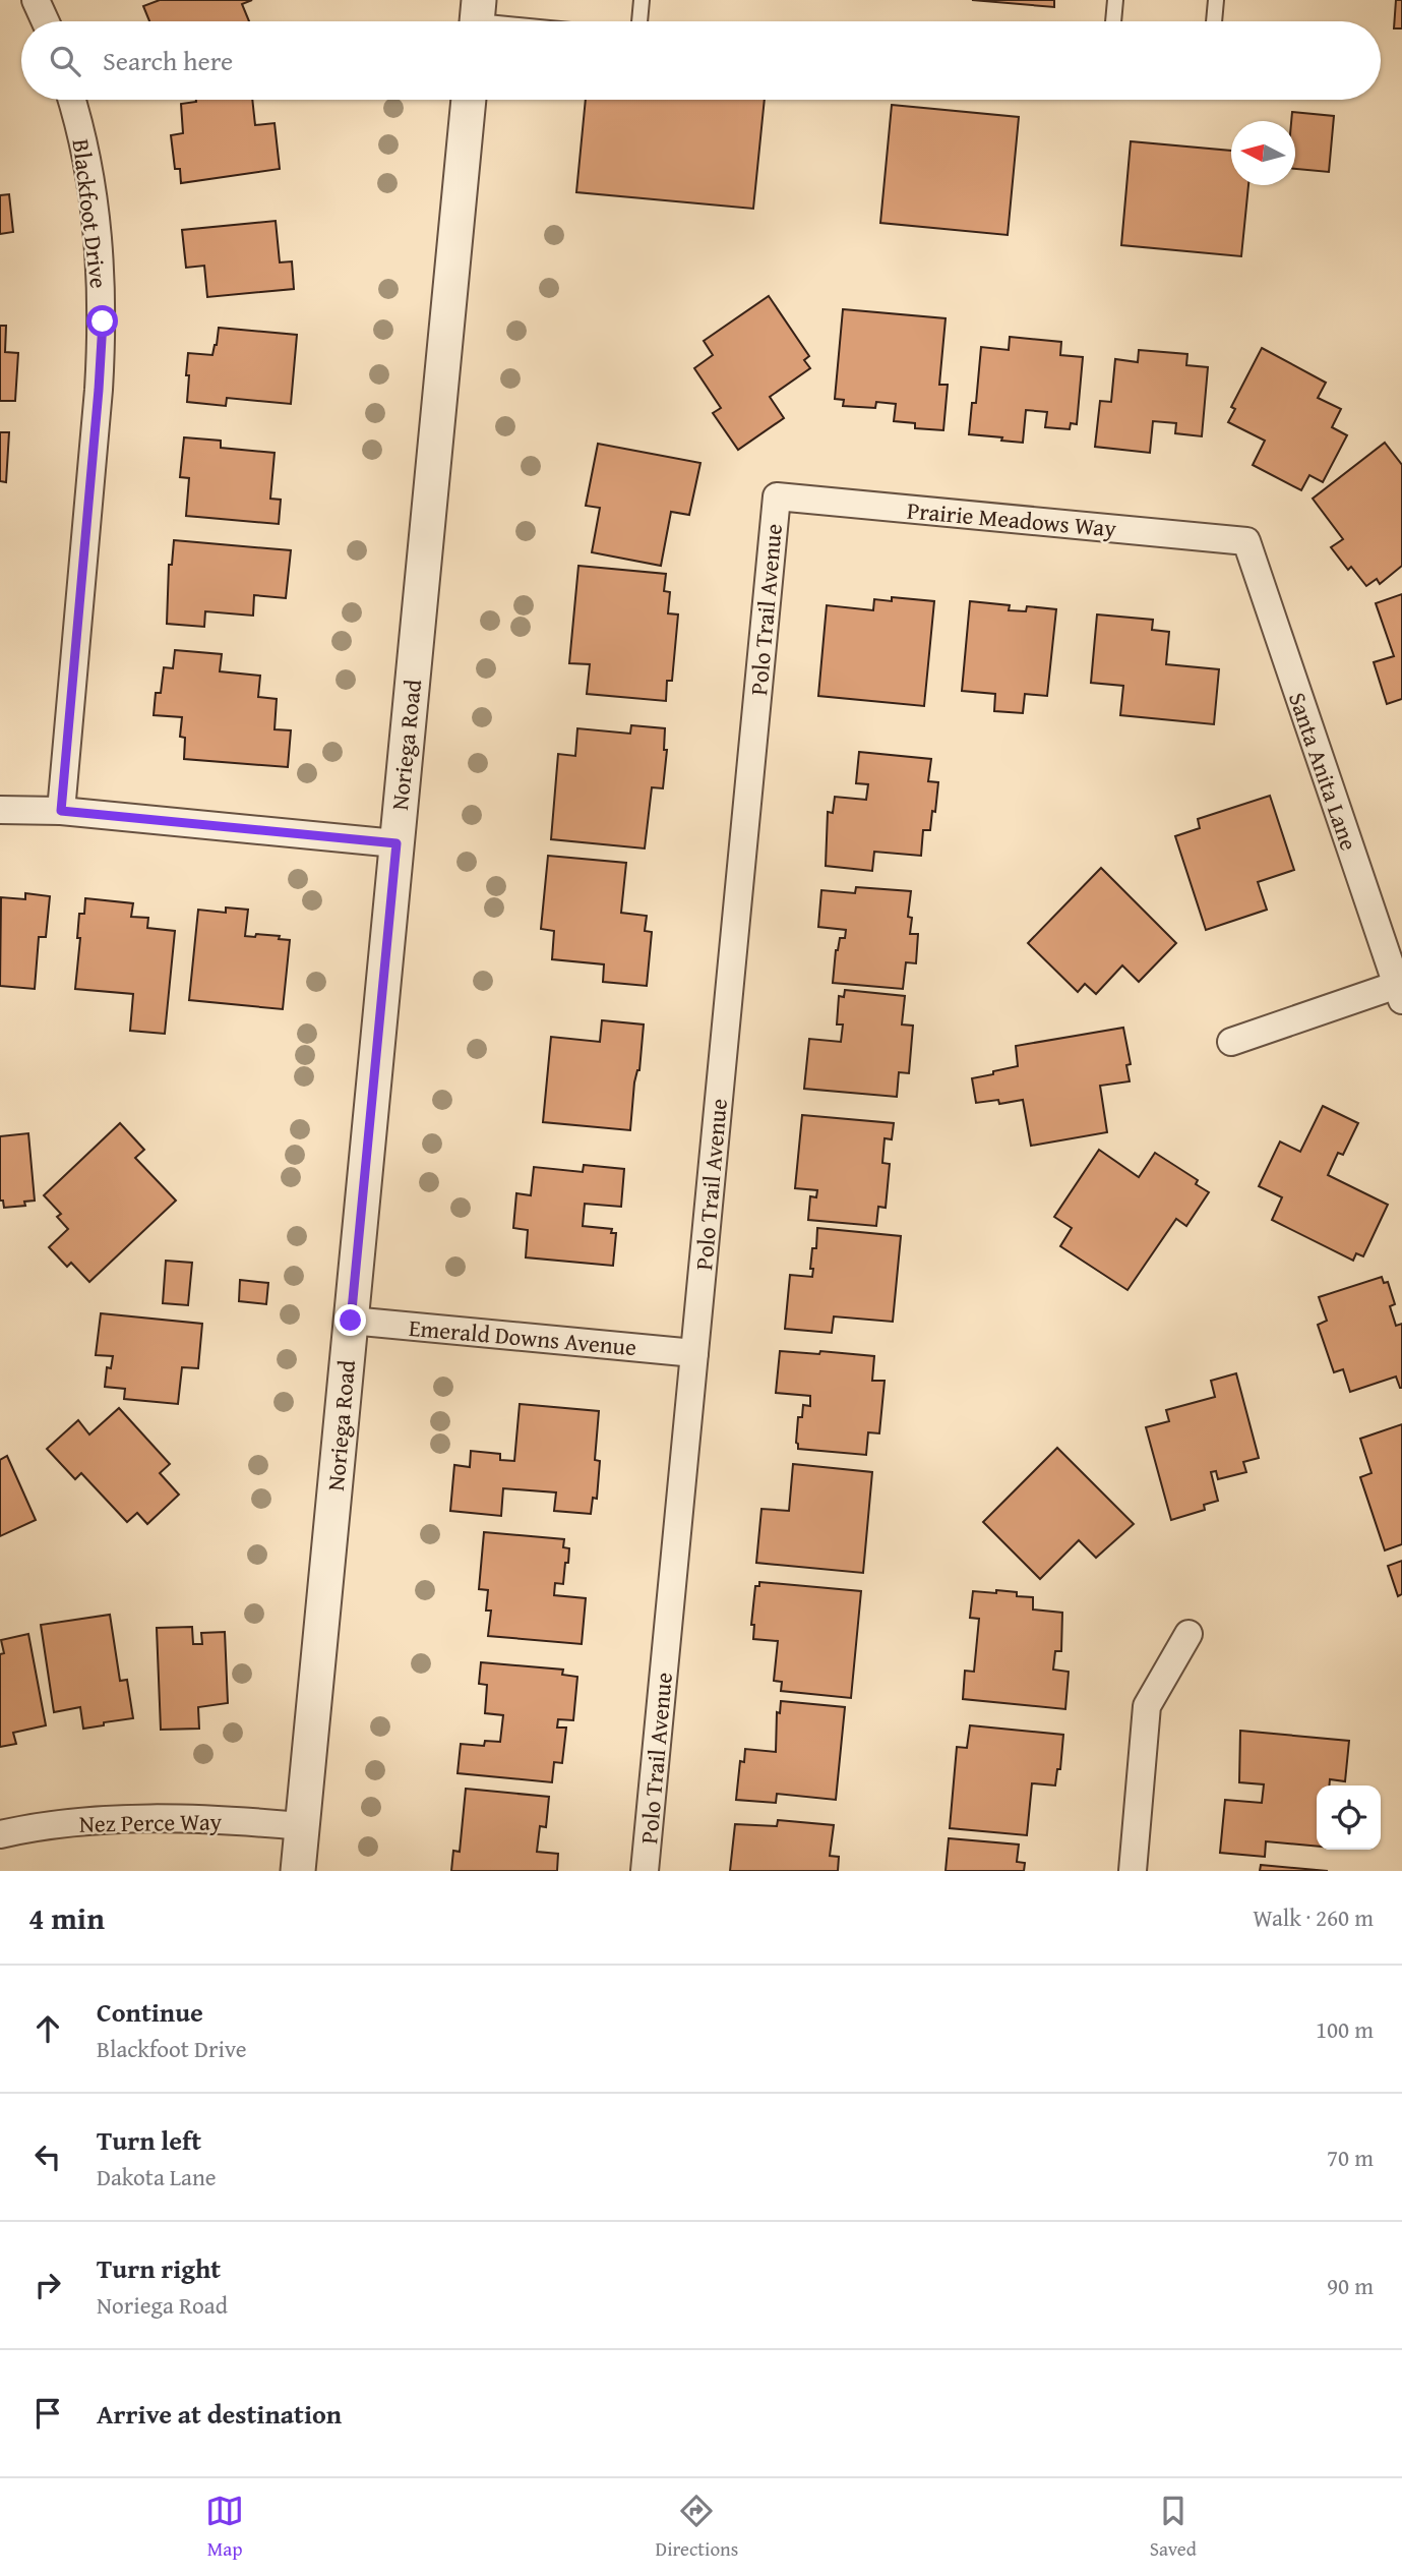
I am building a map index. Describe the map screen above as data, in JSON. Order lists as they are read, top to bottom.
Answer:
{
  "streets": {
    "street": [
      "Blackfoot Drive",
      "Prairie Meadows Way",
      "Polo Trail Avenue",
      "Noriega Road",
      "Santa Anita Lane",
      "Emerald Downs Avenue",
      "Nez Perce Way"
    ]
  },
  "crossings": [
    ["Prairie Meadows Way", "Polo Trail Avenue"],
    ["Prairie Meadows Way", "Santa Anita Lane"],
    ["Polo Trail Avenue", "Emerald Downs Avenue"],
    ["Noriega Road", "Emerald Downs Avenue"],
    ["Noriega Road", "Nez Perce Way"]
  ],
  "north": "left",
  "page": {
    "search": "Search here",
    "heading": ["4 min", "Walk · 260 m"],
    "list": [
      ["Continue", "Blackfoot Drive", "100 m"],
      ["Turn left", "Dakota Lane", "70 m"],
      ["Turn right", "Noriega Road", "90 m"],
      "Arrive at destination"
    ],
    "nav": ["Map", "Directions", "Saved"]
  }
}
